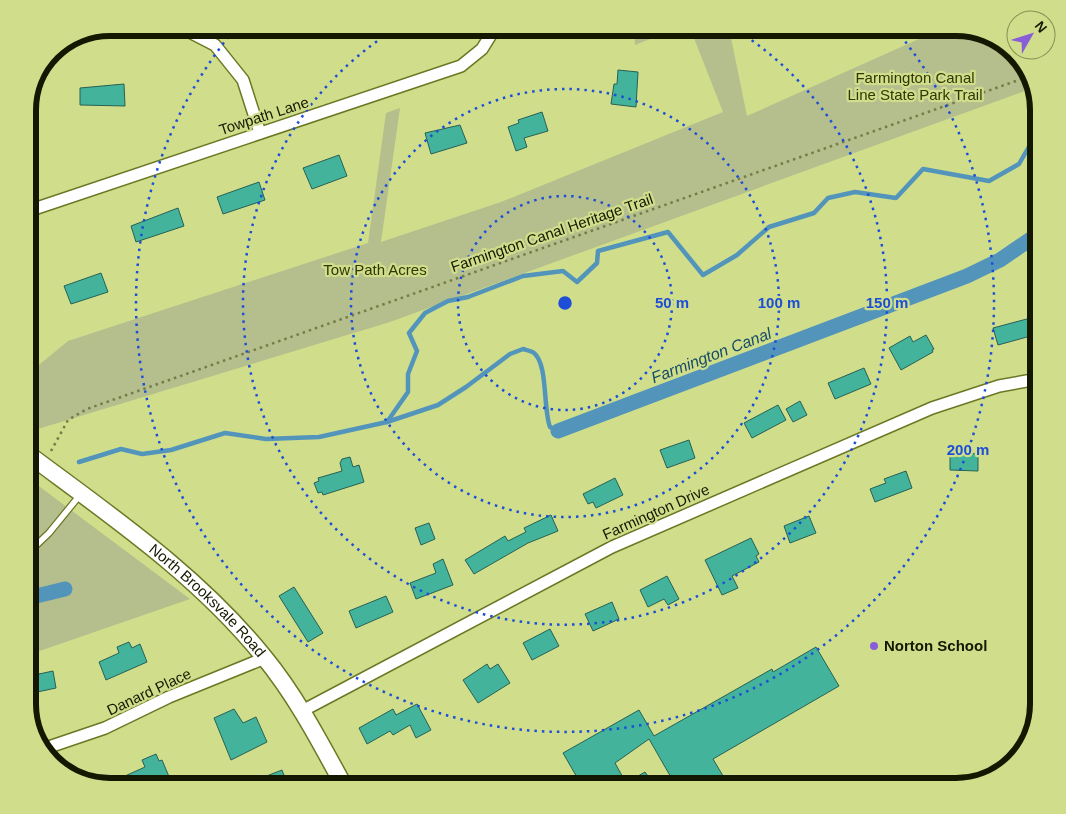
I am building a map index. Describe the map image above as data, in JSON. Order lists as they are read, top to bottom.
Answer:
{
  "streets": {
    "main road": ["North Brooksvale Road"],
    "street": ["Towpath Lane", "Farmington Drive", "Danard Place"],
    "path": ["Farmington Canal Heritage Trail"]
  },
  "crossings": [
    ["Farmington Canal Heritage Trail", "North Brooksvale Road"],
    ["Farmington Drive", "North Brooksvale Road"],
    ["North Brooksvale Road", "Danard Place"]
  ],
  "water": ["Farmington Canal"],
  "parks": ["Farmington Canal Line State Park Trail", "Tow Path Acres"],
  "places": ["Norton School"],
  "north": "top right",
  "rings": [
    "50 m",
    "100 m",
    "150 m",
    "200 m"
  ]
}
